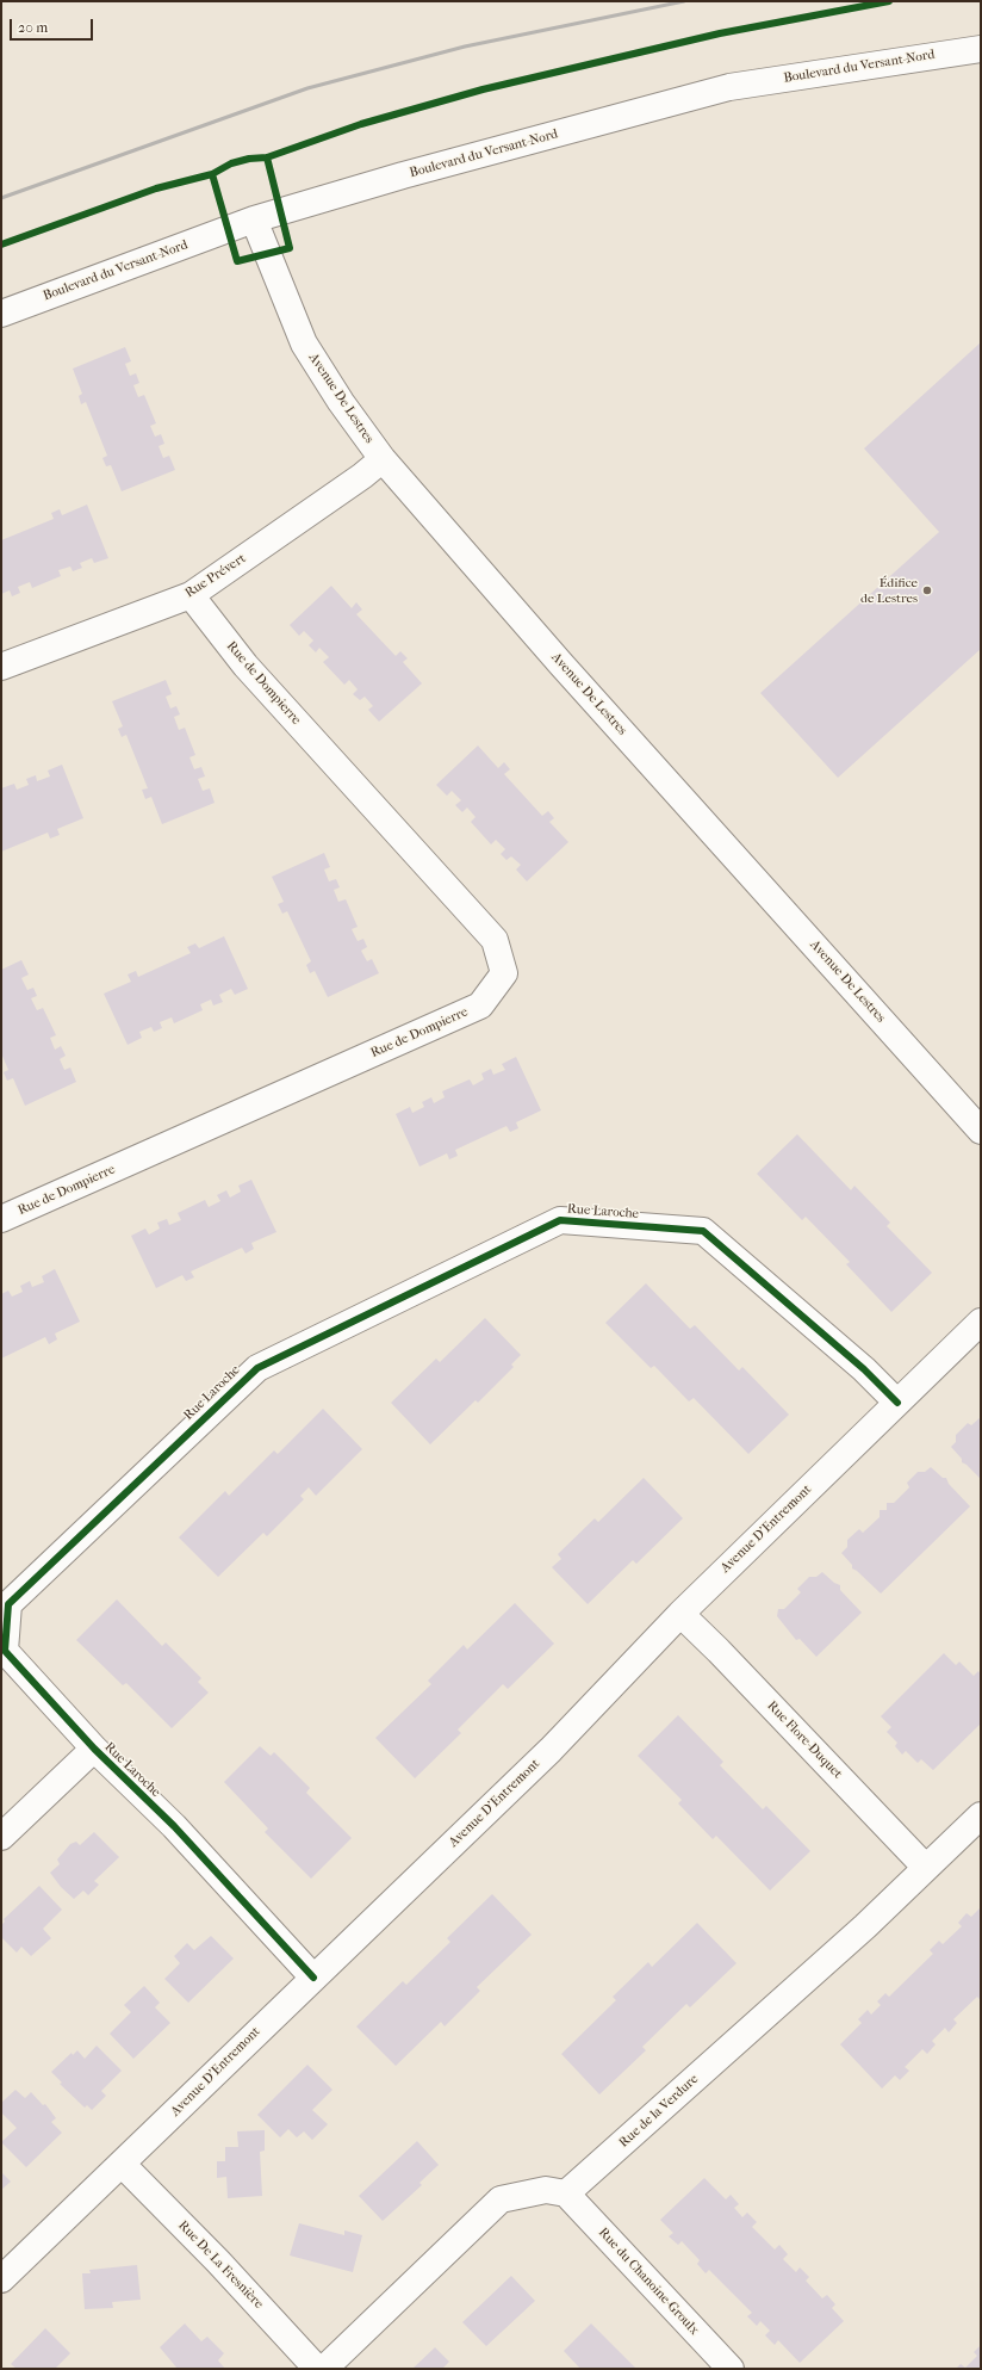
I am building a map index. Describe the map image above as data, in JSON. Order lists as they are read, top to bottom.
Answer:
{
  "streets": {
    "street": [
      "Boulevard du Versant-Nord",
      "Avenue De Lestres",
      "Rue Prévert",
      "Rue de Dompierre",
      "Rue Laroche",
      "Avenue D'Entremont",
      "Rue Flore-Duquet",
      "Rue de la Verdure",
      "Rue De La Fresnière",
      "Rue du Chanoine-Groulx"
    ]
  },
  "crossings": [
    ["Boulevard du Versant-Nord", "Avenue De Lestres"],
    ["Avenue De Lestres", "Rue Prévert"],
    ["Rue Prévert", "Rue de Dompierre"],
    ["Rue Laroche", "Avenue D'Entremont"],
    ["Avenue D'Entremont", "Rue Flore-Duquet"],
    ["Avenue D'Entremont", "Rue De La Fresnière"],
    ["Rue Flore-Duquet", "Rue de la Verdure"],
    ["Rue de la Verdure", "Rue du Chanoine-Groulx"]
  ],
  "places": ["Édifice de Lestres"],
  "scale_bar": "20 m"
}
